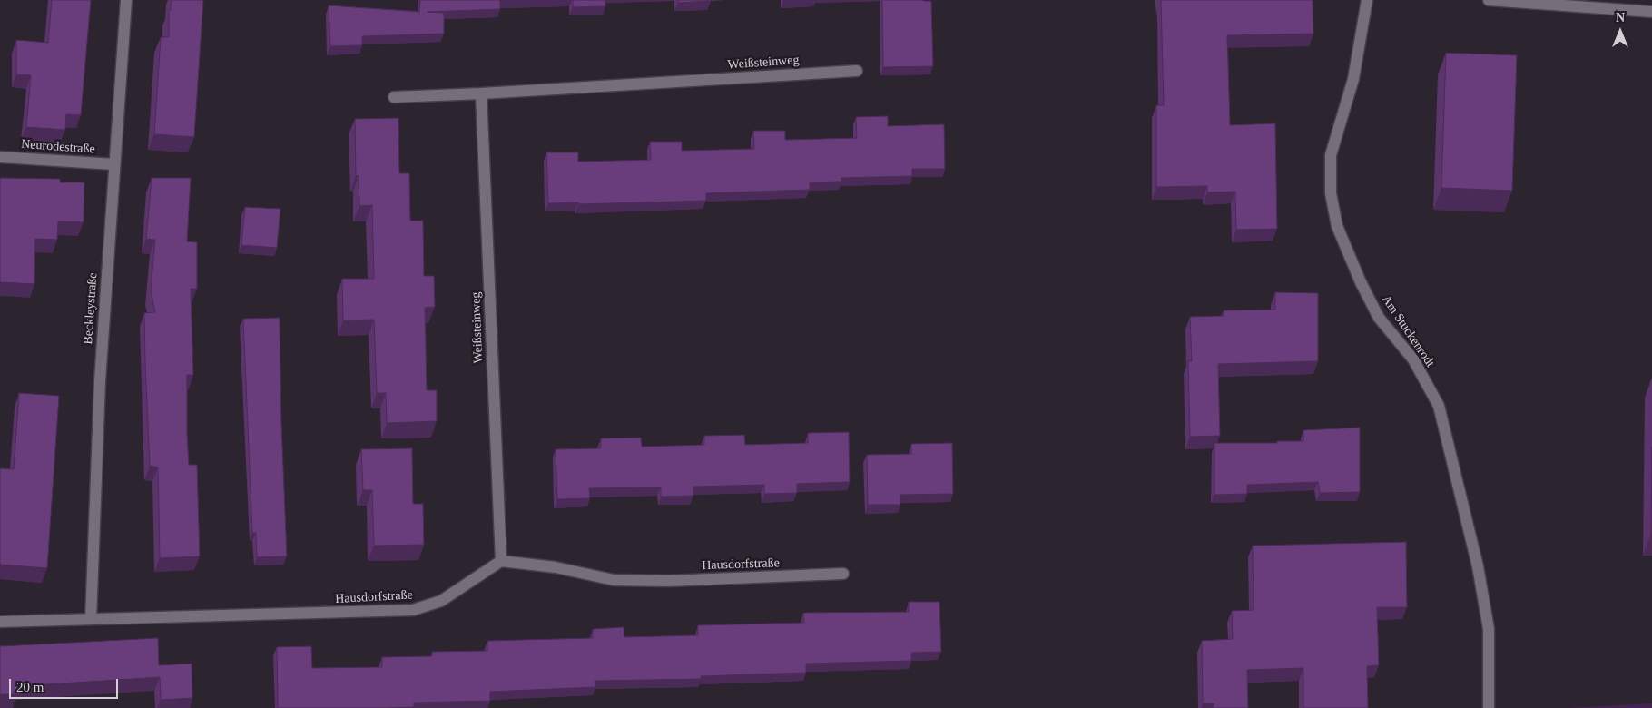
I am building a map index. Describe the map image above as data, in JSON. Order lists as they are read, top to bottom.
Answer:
{
  "streets": {
    "street": [
      "Weißsteinweg",
      "Neurodestraße",
      "Beckleystraße",
      "Am Stuckenrodt",
      "Hausdorfstraße"
    ]
  },
  "crossings": [
    ["Weißsteinweg", "Hausdorfstraße"],
    ["Neurodestraße", "Beckleystraße"],
    ["Beckleystraße", "Hausdorfstraße"]
  ],
  "scale_bar": "20 m",
  "north": "top"
}
